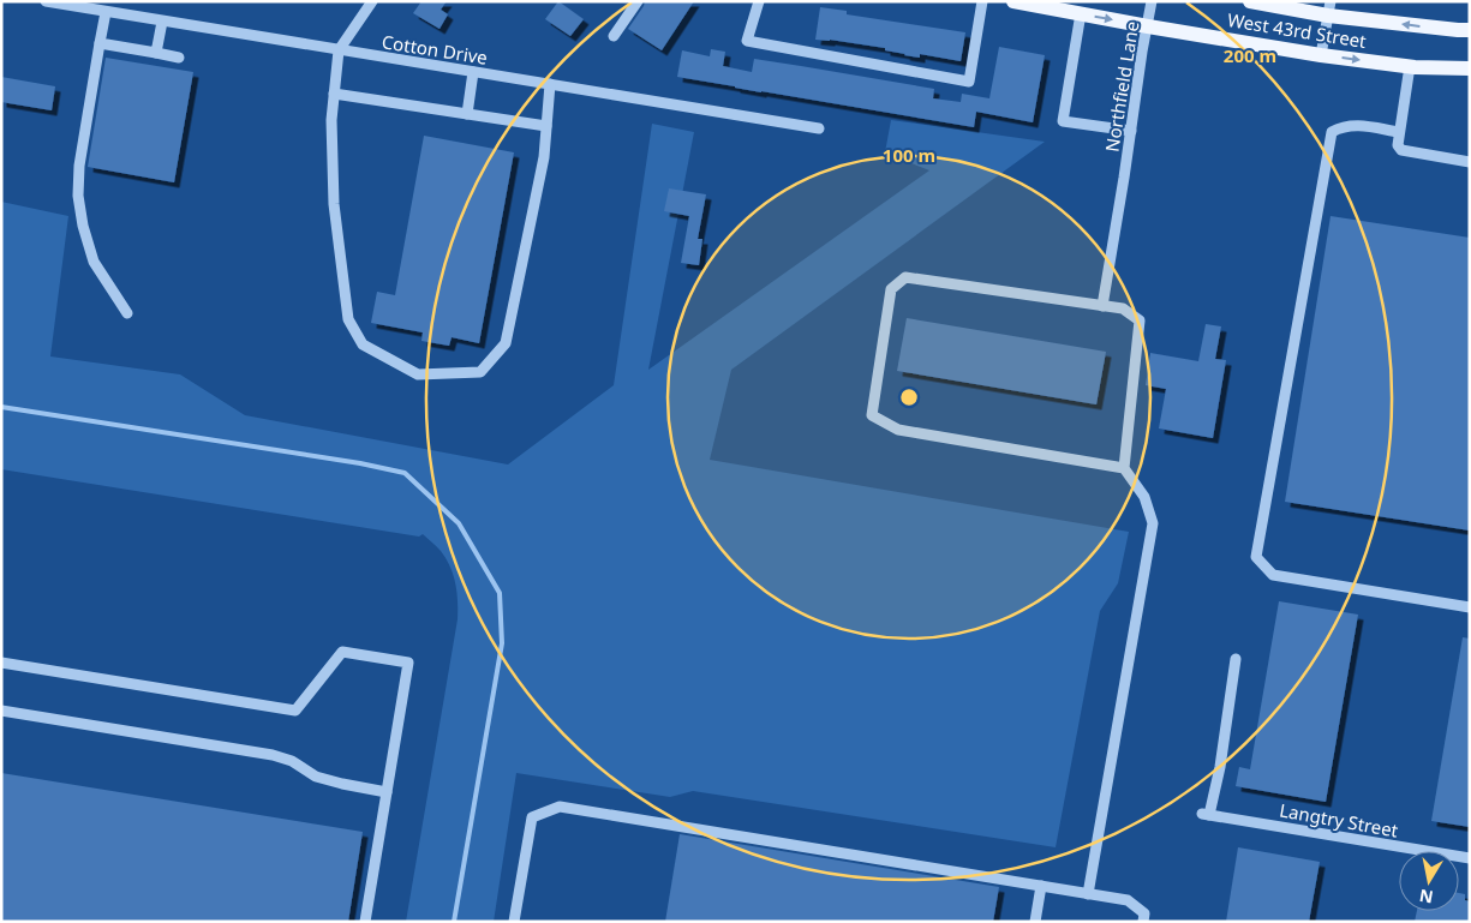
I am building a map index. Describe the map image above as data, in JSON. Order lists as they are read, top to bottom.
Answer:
{
  "streets": {
    "main road": ["West 43rd Street"],
    "street": ["Cotton Drive", "Northfield Lane", "Langtry Street"]
  },
  "crossings": [
    ["West 43rd Street", "Northfield Lane"]
  ],
  "north": "bottom",
  "rings": ["200 m", "100 m"]
}
